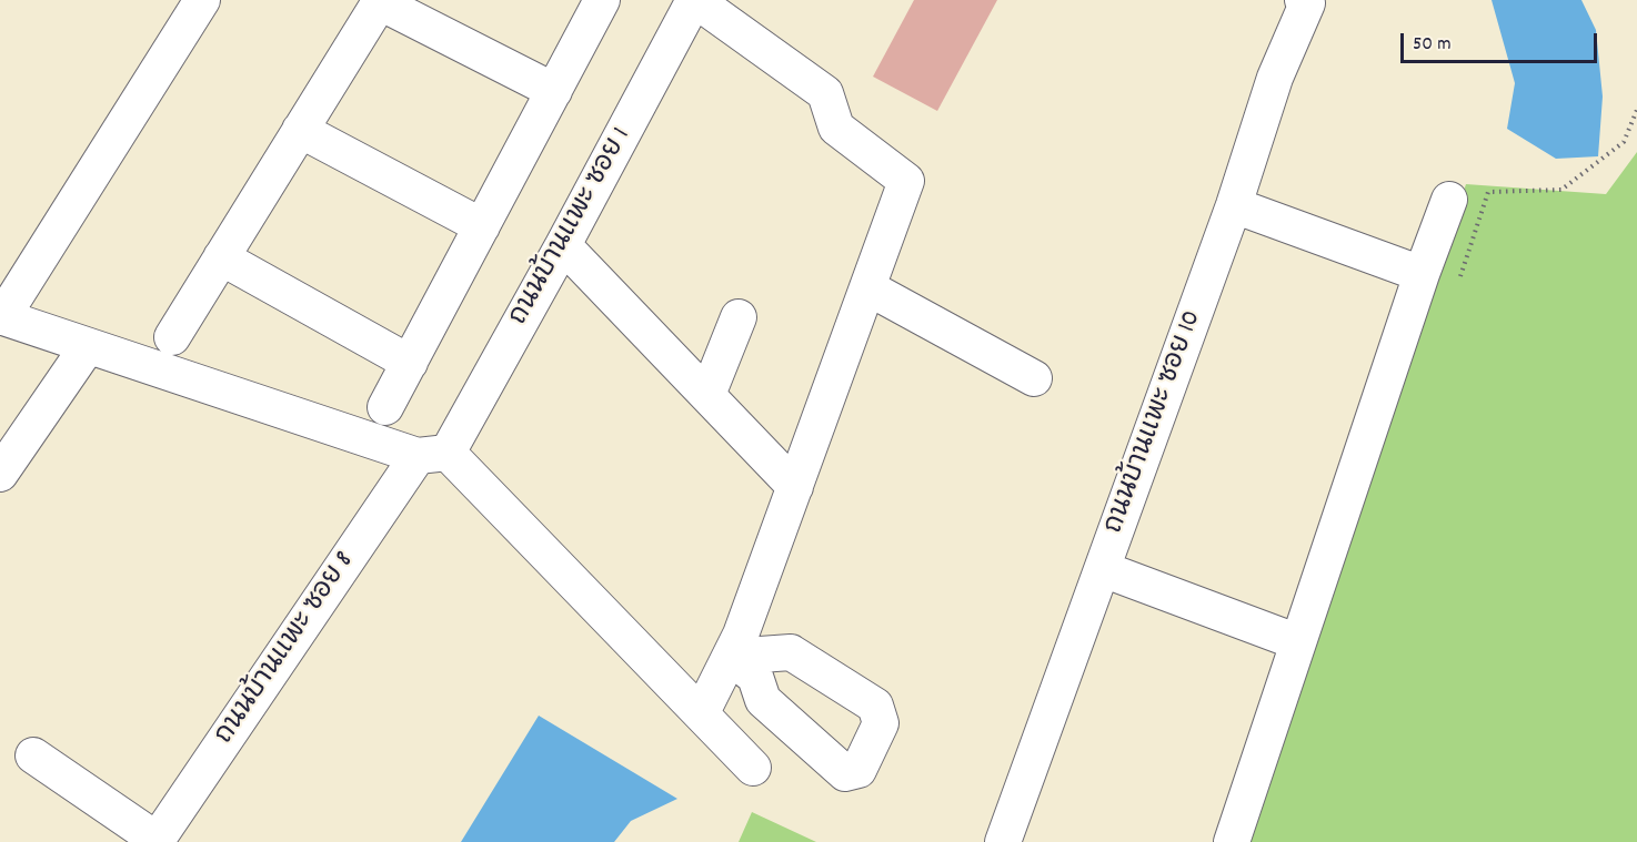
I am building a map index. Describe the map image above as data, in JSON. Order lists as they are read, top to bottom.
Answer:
{
  "streets": {
    "street": ["ถนนบ้านแพะ ซอย 1", "ถนนบ้านแพะ ซอย 10", "ถนนบ้านแพะ ซอย 8"]
  },
  "crossings": [
    ["ถนนบ้านแพะ ซอย 1", "ถนนบ้านแพะ ซอย 8"]
  ],
  "scale_bar": "50 m"
}
